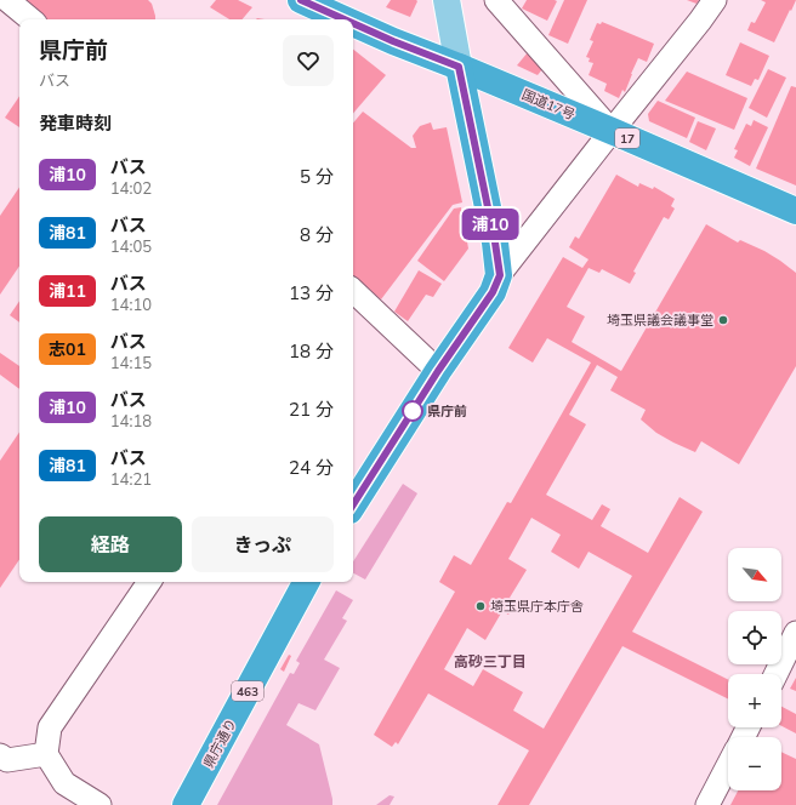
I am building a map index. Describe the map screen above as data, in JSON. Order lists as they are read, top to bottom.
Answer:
{
  "streets": {
    "highway": [
      "国道17号",
      "17",
      "463",
      "県庁通り"
    ]
  },
  "districts": ["高砂三丁目"],
  "places": ["埼玉県議会議事堂", "県庁前", "埼玉県庁本庁舎"],
  "lines": ["bus line 浦10"],
  "north": "bottom right",
  "page": {
    "on_map": "浦10",
    "heading": [
      ["県庁前", "バス"],
      "発車時刻"
    ],
    "list": [
      {
        "mark": "浦10",
        "name": "バス",
        "note": "14:02",
        "value": "5 分"
      },
      {
        "mark": "浦81",
        "name": "バス",
        "note": "14:05",
        "value": "8 分"
      },
      {
        "mark": "浦11",
        "name": "バス",
        "note": "14:10",
        "value": "13 分"
      },
      {
        "mark": "志01",
        "name": "バス",
        "note": "14:15",
        "value": "18 分"
      },
      {
        "mark": "浦10",
        "name": "バス",
        "note": "14:18",
        "value": "21 分"
      },
      {
        "mark": "浦81",
        "name": "バス",
        "note": "14:21",
        "value": "24 分"
      }
    ],
    "buttons": ["経路", "きっぷ"],
    "map_buttons": ["+", "−"]
  }
}
